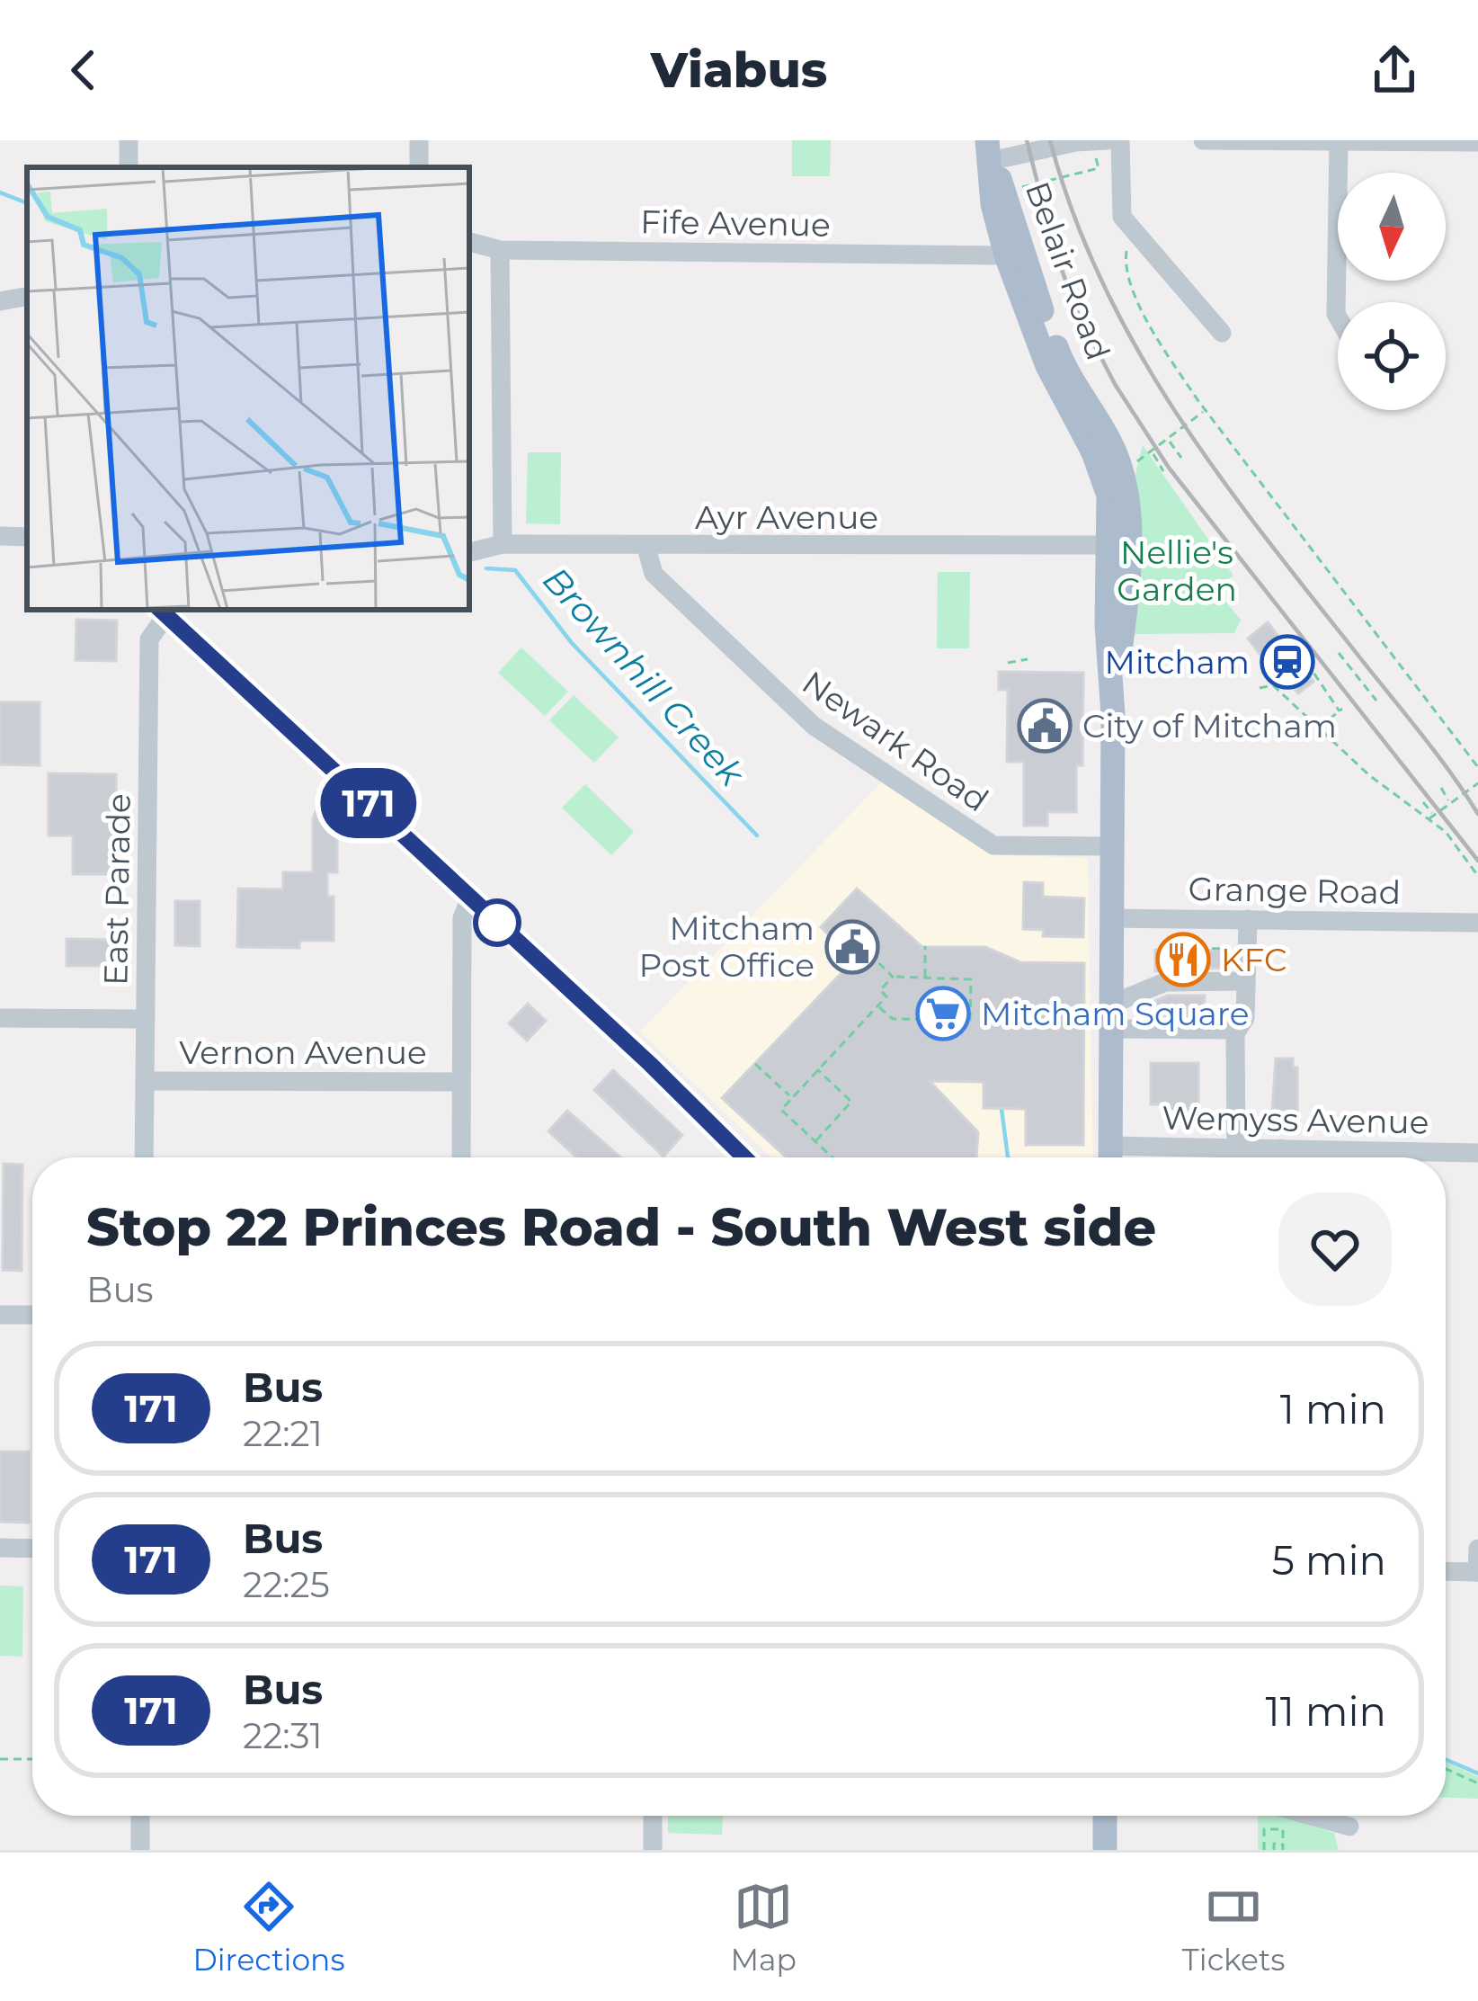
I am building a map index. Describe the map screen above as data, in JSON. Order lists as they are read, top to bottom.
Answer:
{
  "streets": {
    "main road": ["Belair Road"],
    "street": [
      "Fife Avenue",
      "Ayr Avenue",
      "Newark Road",
      "East Parade",
      "Grange Road",
      "Vernon Avenue",
      "Wemyss Avenue"
    ]
  },
  "crossings": [
    ["Fife Avenue", "Belair Road"],
    ["Belair Road", "Ayr Avenue"],
    ["Belair Road", "Newark Road"],
    ["Belair Road", "Grange Road"],
    ["Ayr Avenue", "Newark Road"],
    ["East Parade", "Vernon Avenue"]
  ],
  "water": ["Brownhill Creek"],
  "parks": ["Nellie's Garden"],
  "places": {
    "station": ["Mitcham"],
    "public building": ["City of Mitcham", "Mitcham Post Office"],
    "restaurant": ["KFC"],
    "supermarket": ["Mitcham Square"]
  },
  "lines": ["bus line 171"],
  "north": "bottom",
  "page": {
    "header": "Viabus",
    "on_map": "171",
    "heading": ["Stop 22 Princes Road - South West side", "Bus"],
    "list": [
      {
        "mark": "171",
        "name": "Bus",
        "note": "22:21",
        "value": "1 min"
      },
      {
        "mark": "171",
        "name": "Bus",
        "note": "22:25",
        "value": "5 min"
      },
      {
        "mark": "171",
        "name": "Bus",
        "note": "22:31",
        "value": "11 min"
      }
    ],
    "tabs": ["Directions", "Map", "Tickets"]
  }
}
